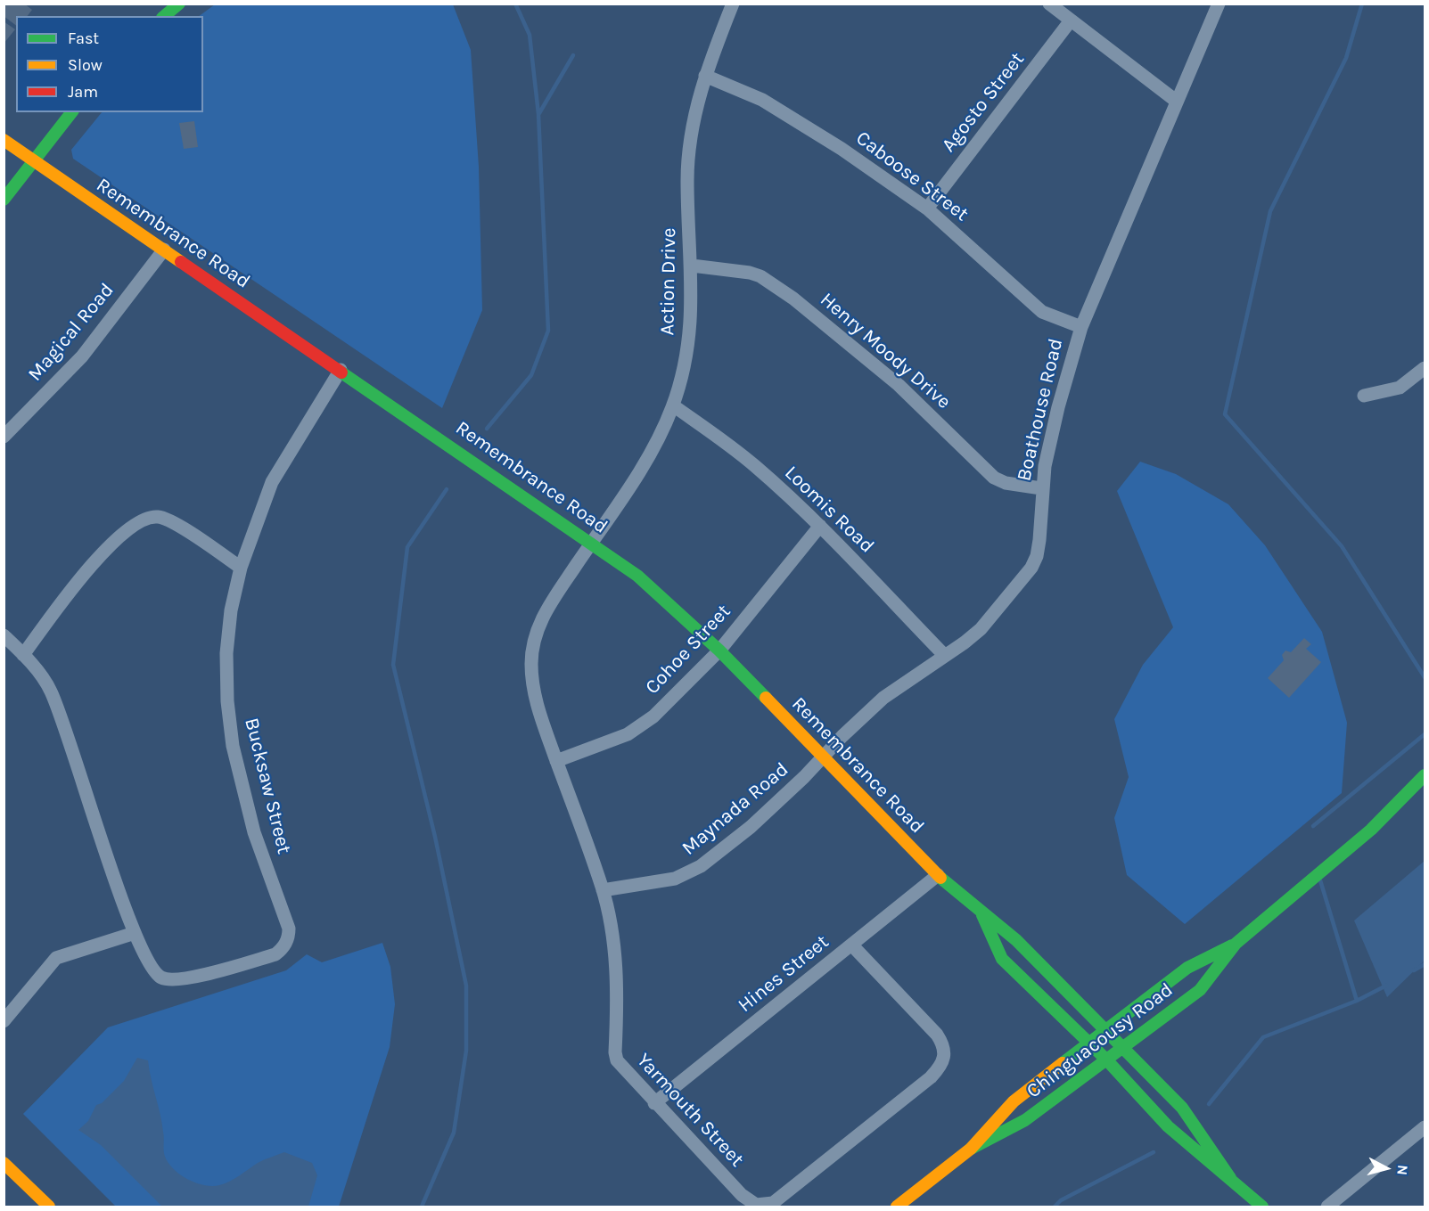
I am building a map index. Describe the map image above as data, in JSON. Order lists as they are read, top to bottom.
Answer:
{
  "streets": {
    "street": [
      "Agosto Street",
      "Caboose Street",
      "Remembrance Road",
      "Action Drive",
      "Magical Road",
      "Henry Moody Drive",
      "Boathouse Road",
      "Loomis Road",
      "Cohoe Street",
      "Bucksaw Street",
      "Maynada Road",
      "Hines Street",
      "Chinguacousy Road",
      "Yarmouth Street"
    ]
  },
  "crossings": [
    ["Agosto Street", "Caboose Street"],
    ["Caboose Street", "Action Drive"],
    ["Caboose Street", "Boathouse Road"],
    ["Remembrance Road", "Action Drive"],
    ["Remembrance Road", "Magical Road"],
    ["Remembrance Road", "Boathouse Road"],
    ["Remembrance Road", "Cohoe Street"],
    ["Remembrance Road", "Bucksaw Street"],
    ["Remembrance Road", "Maynada Road"],
    ["Remembrance Road", "Hines Street"],
    ["Remembrance Road", "Chinguacousy Road"],
    ["Remembrance Road", "Yarmouth Street"],
    ["Action Drive", "Henry Moody Drive"],
    ["Action Drive", "Loomis Road"],
    ["Action Drive", "Yarmouth Street"],
    ["Henry Moody Drive", "Boathouse Road"],
    ["Boathouse Road", "Loomis Road"],
    ["Boathouse Road", "Maynada Road"],
    ["Loomis Road", "Cohoe Street"],
    ["Cohoe Street", "Yarmouth Street"],
    ["Maynada Road", "Yarmouth Street"],
    ["Hines Street", "Yarmouth Street"]
  ],
  "legend": ["Fast", "Slow", "Jam"],
  "north": "right"
}
